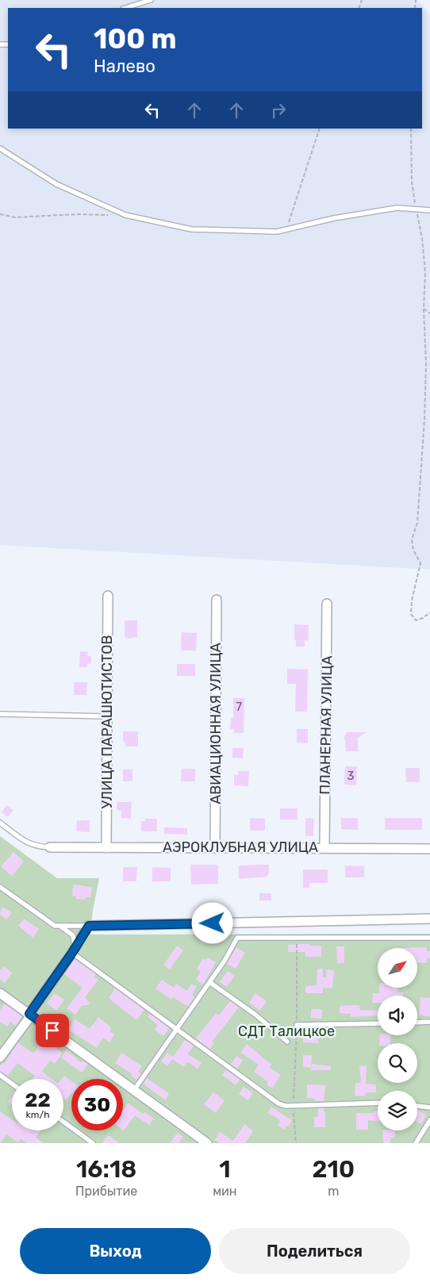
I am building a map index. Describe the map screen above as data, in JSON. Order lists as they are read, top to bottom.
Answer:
{
  "streets": {
    "street": [
      "УЛИЦА ПАРАШЮТИСТОВ",
      "АВИАЦИОННАЯ УЛИЦА",
      "ПЛАНЕРНАЯ УЛИЦА",
      "АЭРОКЛУБНАЯ УЛИЦА"
    ]
  },
  "crossings": [
    ["УЛИЦА ПАРАШЮТИСТОВ", "АЭРОКЛУБНАЯ УЛИЦА"],
    ["АВИАЦИОННАЯ УЛИЦА", "АЭРОКЛУБНАЯ УЛИЦА"],
    ["ПЛАНЕРНАЯ УЛИЦА", "АЭРОКЛУБНАЯ УЛИЦА"]
  ],
  "parks": ["СДТ Талицкое"],
  "house_numbers": ["7", "3"],
  "north": "top right",
  "page": {
    "turn": ["100 m", "Налево"],
    "speed": "22 km/h",
    "limit": "30",
    "eta": [
      "16:18",
      "Прибытие",
      "1",
      "мин",
      "210",
      "m"
    ],
    "buttons": ["Выход", "Поделиться"]
  }
}
